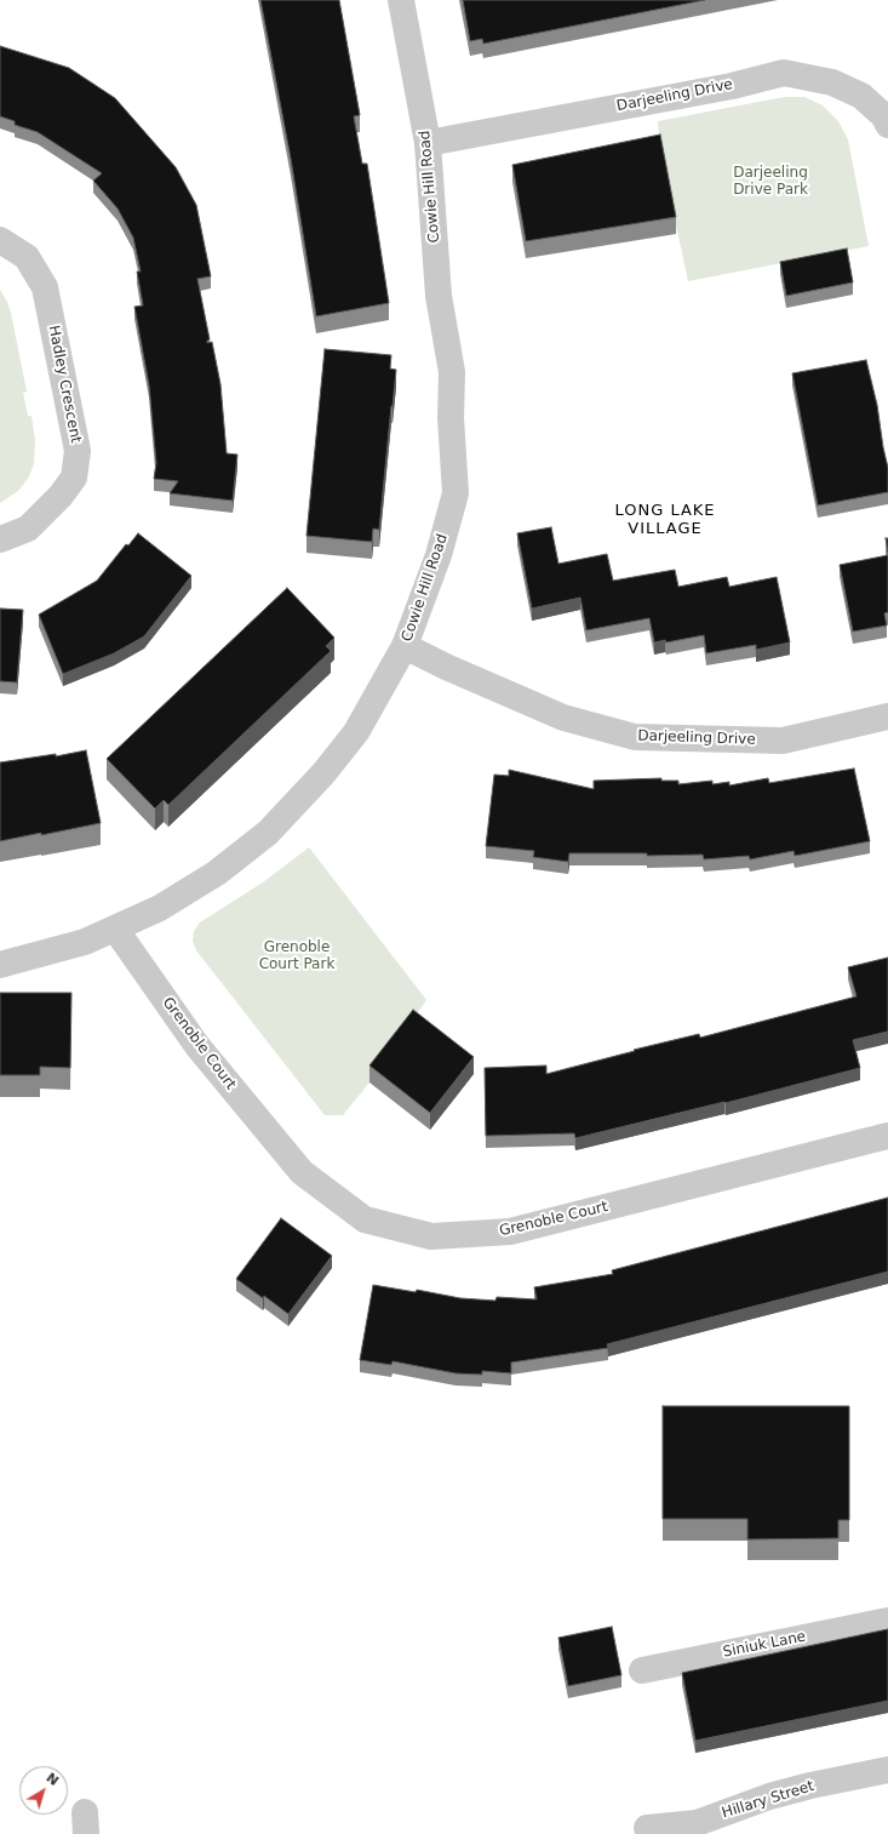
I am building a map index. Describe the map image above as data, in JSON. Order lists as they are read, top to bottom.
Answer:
{
  "streets": {
    "street": [
      "Darjeeling Drive",
      "Cowie Hill Road",
      "Hadley Crescent",
      "Grenoble Court",
      "Siniuk Lane",
      "Hillary Street"
    ]
  },
  "crossings": [
    ["Darjeeling Drive", "Cowie Hill Road"],
    ["Cowie Hill Road", "Grenoble Court"]
  ],
  "districts": ["LONG LAKE VILLAGE"],
  "parks": ["Darjeeling Drive Park", "Grenoble Court Park"],
  "north": "top right"
}
